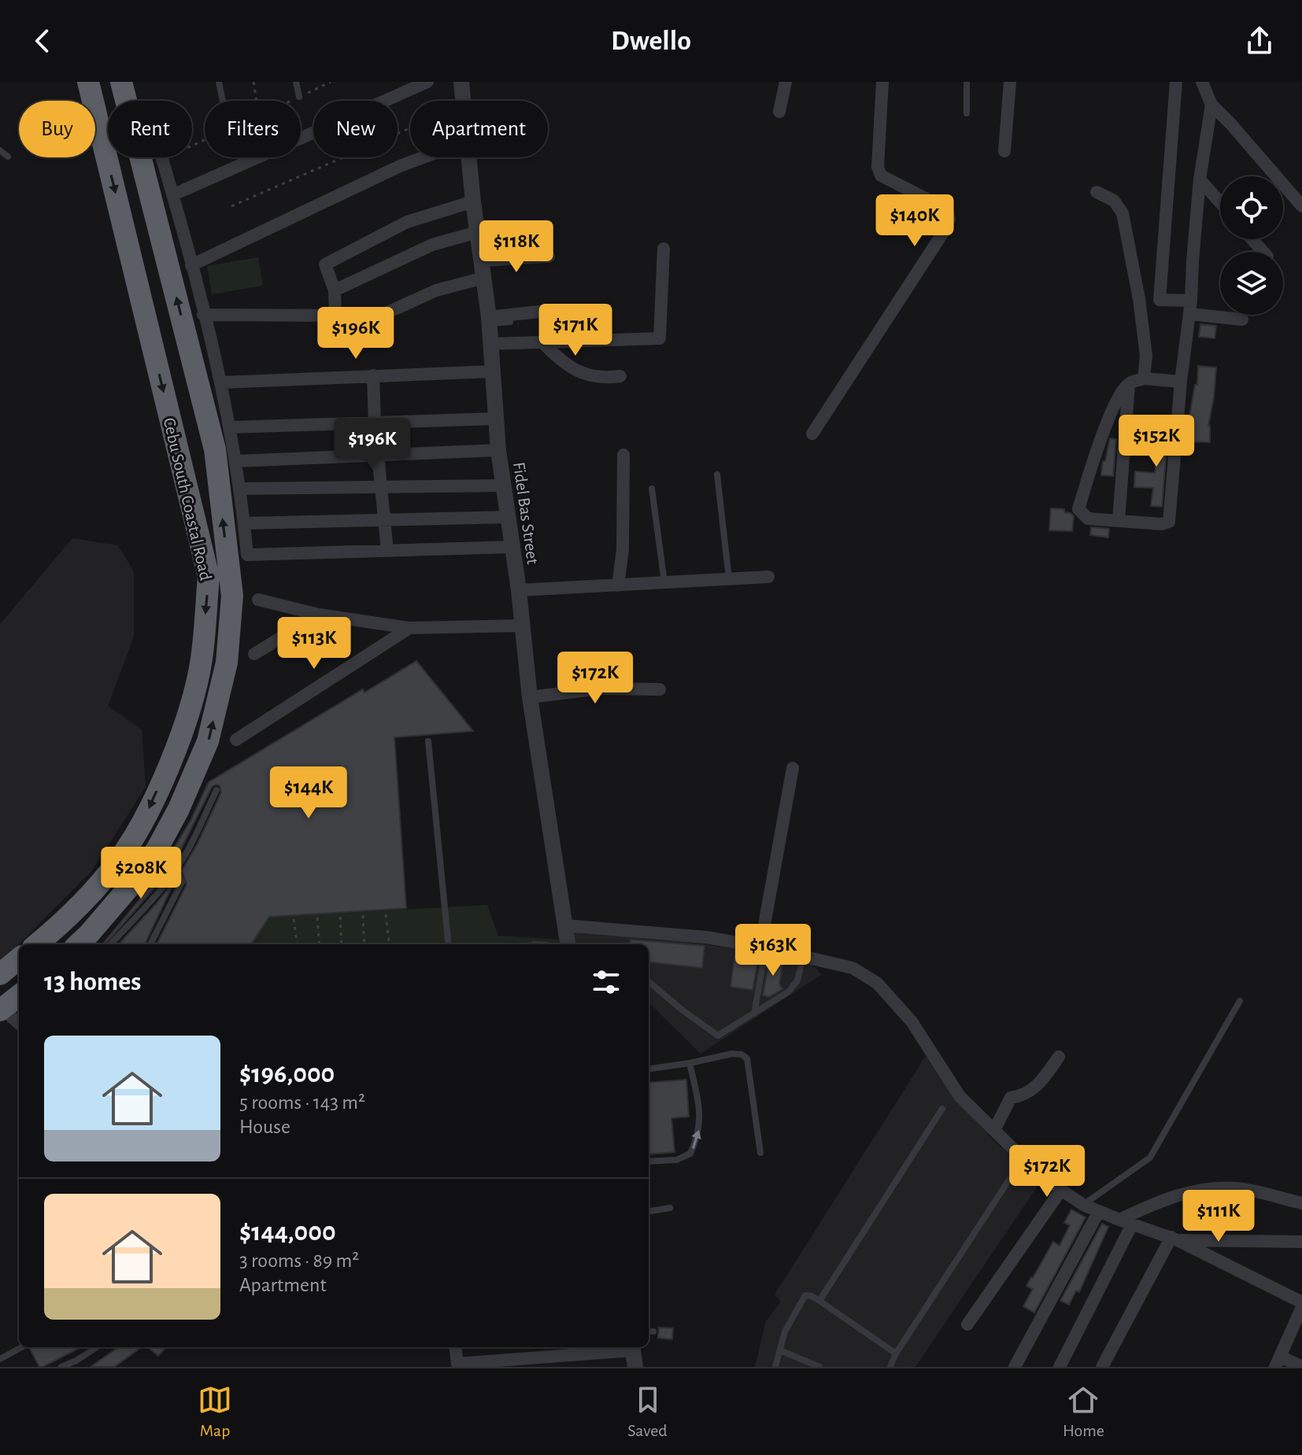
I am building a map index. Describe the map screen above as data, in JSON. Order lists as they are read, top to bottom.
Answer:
{
  "streets": {
    "highway": ["Cebu South Coastal Road"],
    "street": ["Fidel Bas Street"]
  },
  "page": {
    "header": "Dwello",
    "chip": [
      "Buy",
      "Rent",
      "Filters",
      "New",
      "Apartment"
    ],
    "price": [
      "$140K",
      "$118K",
      "$171K",
      "$196K",
      "$152K",
      "$196K",
      "$113K",
      "$172K",
      "$144K",
      "$208K",
      "$163K",
      "$172K",
      "$111K"
    ],
    "heading": "13 homes",
    "list": [
      {
        "name": "$196,000",
        "note": "5 rooms · 143 m² · House"
      },
      {
        "name": "$144,000",
        "note": "3 rooms · 89 m² · Apartment"
      }
    ],
    "tabs": ["Map", "Saved", "Home"]
  }
}
